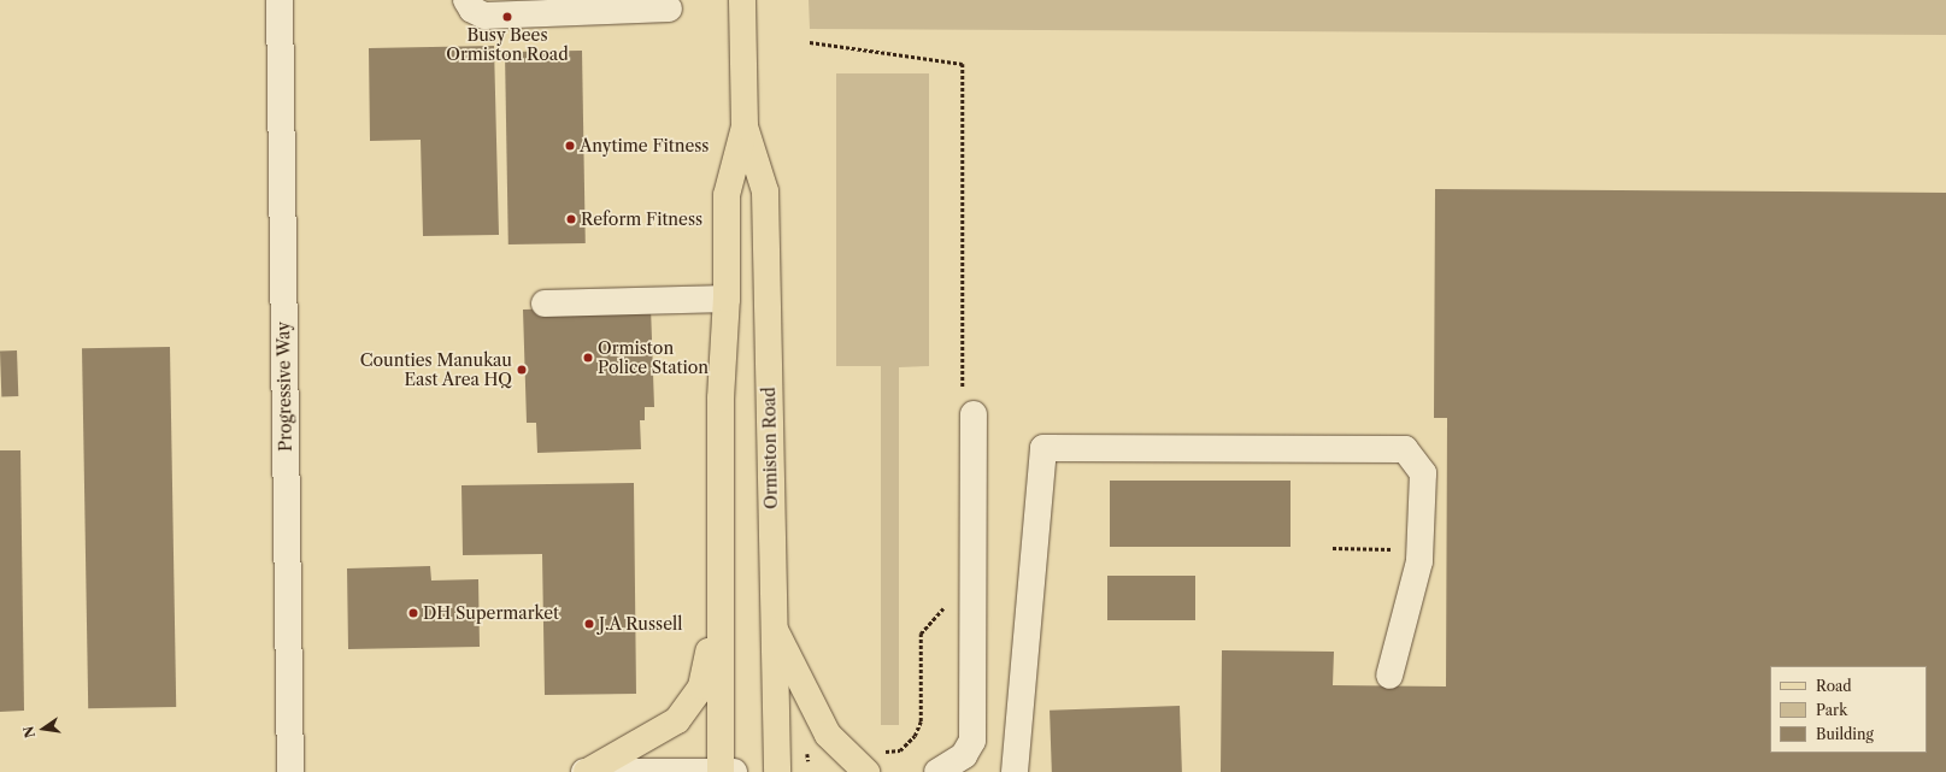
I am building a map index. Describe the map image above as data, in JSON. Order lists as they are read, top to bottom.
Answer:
{
  "streets": {
    "main road": ["Ormiston Road"],
    "street": ["Progressive Way"]
  },
  "places": [
    "Busy Bees Ormiston Road",
    "Anytime Fitness",
    "Reform Fitness",
    "Ormiston Police Station",
    "Counties Manukau East Area HQ",
    "DH Supermarket",
    "J.A Russell"
  ],
  "legend": ["Road", "Park", "Building"],
  "north": "left"
}
